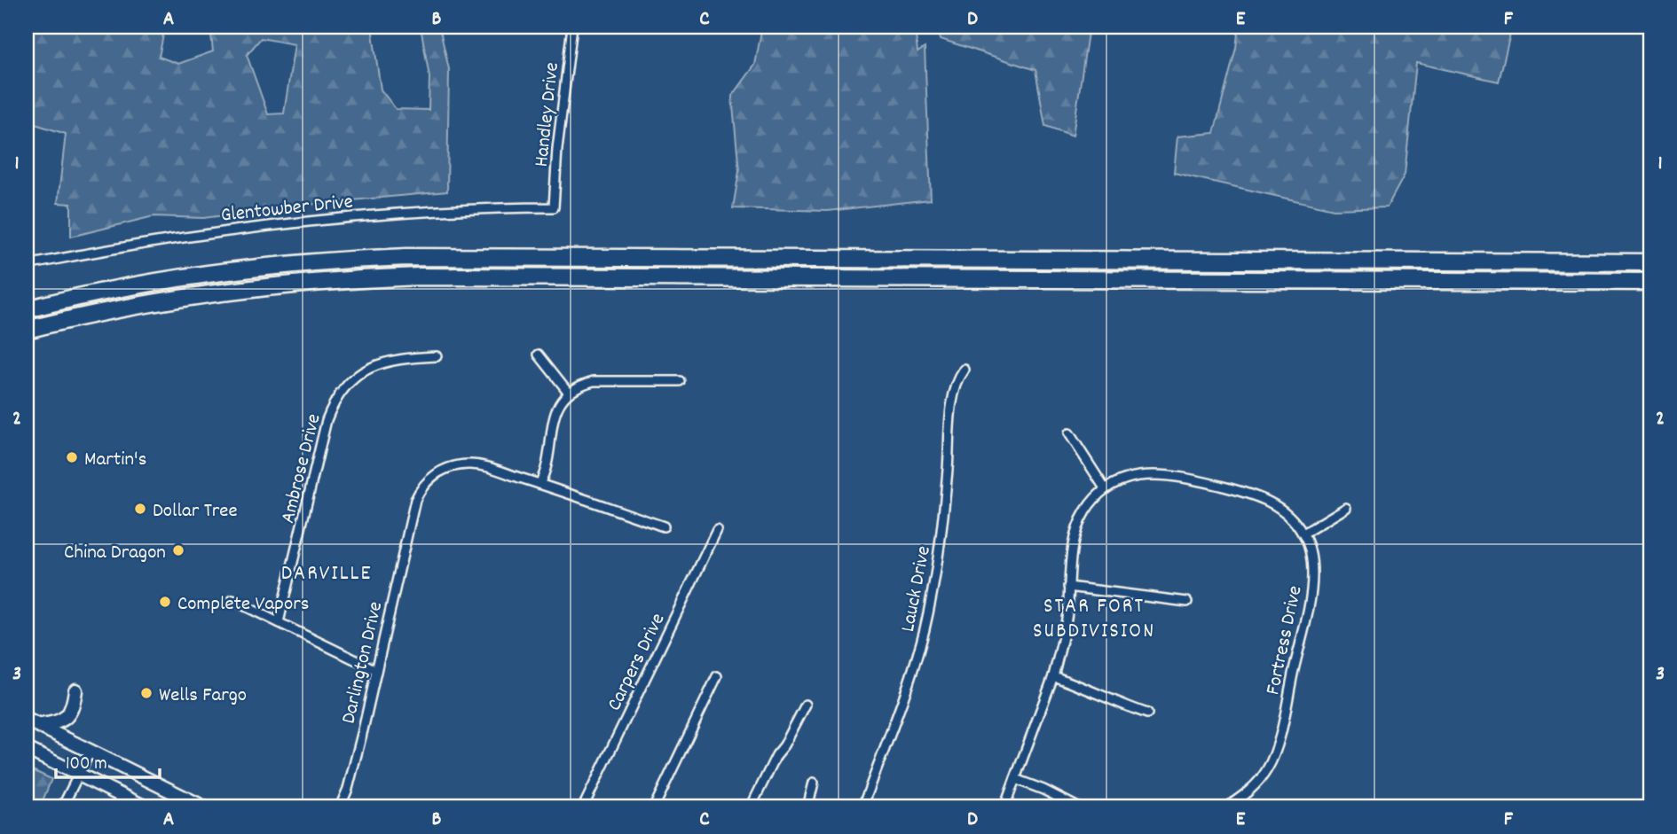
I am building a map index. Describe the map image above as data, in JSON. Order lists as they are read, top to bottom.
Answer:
{
  "streets": {
    "street": [
      "Handley Drive",
      "Glentowber Drive",
      "Ambrose Drive",
      "Lauck Drive",
      "Fortress Drive",
      "Carpers Drive",
      "Darlington Drive"
    ]
  },
  "crossings": [
    ["Handley Drive", "Glentowber Drive"]
  ],
  "districts": ["DARVILLE", "STAR FORT SUBDIVISION"],
  "places": [
    "Martin's",
    "Dollar Tree",
    "China Dragon",
    "Complete Vapors",
    "Wells Fargo"
  ],
  "scale_bar": "100 m",
  "grid": {
    "columns": [
      "A",
      "B",
      "C",
      "D",
      "E",
      "F"
    ],
    "rows": ["1", "2", "3"]
  }
}
